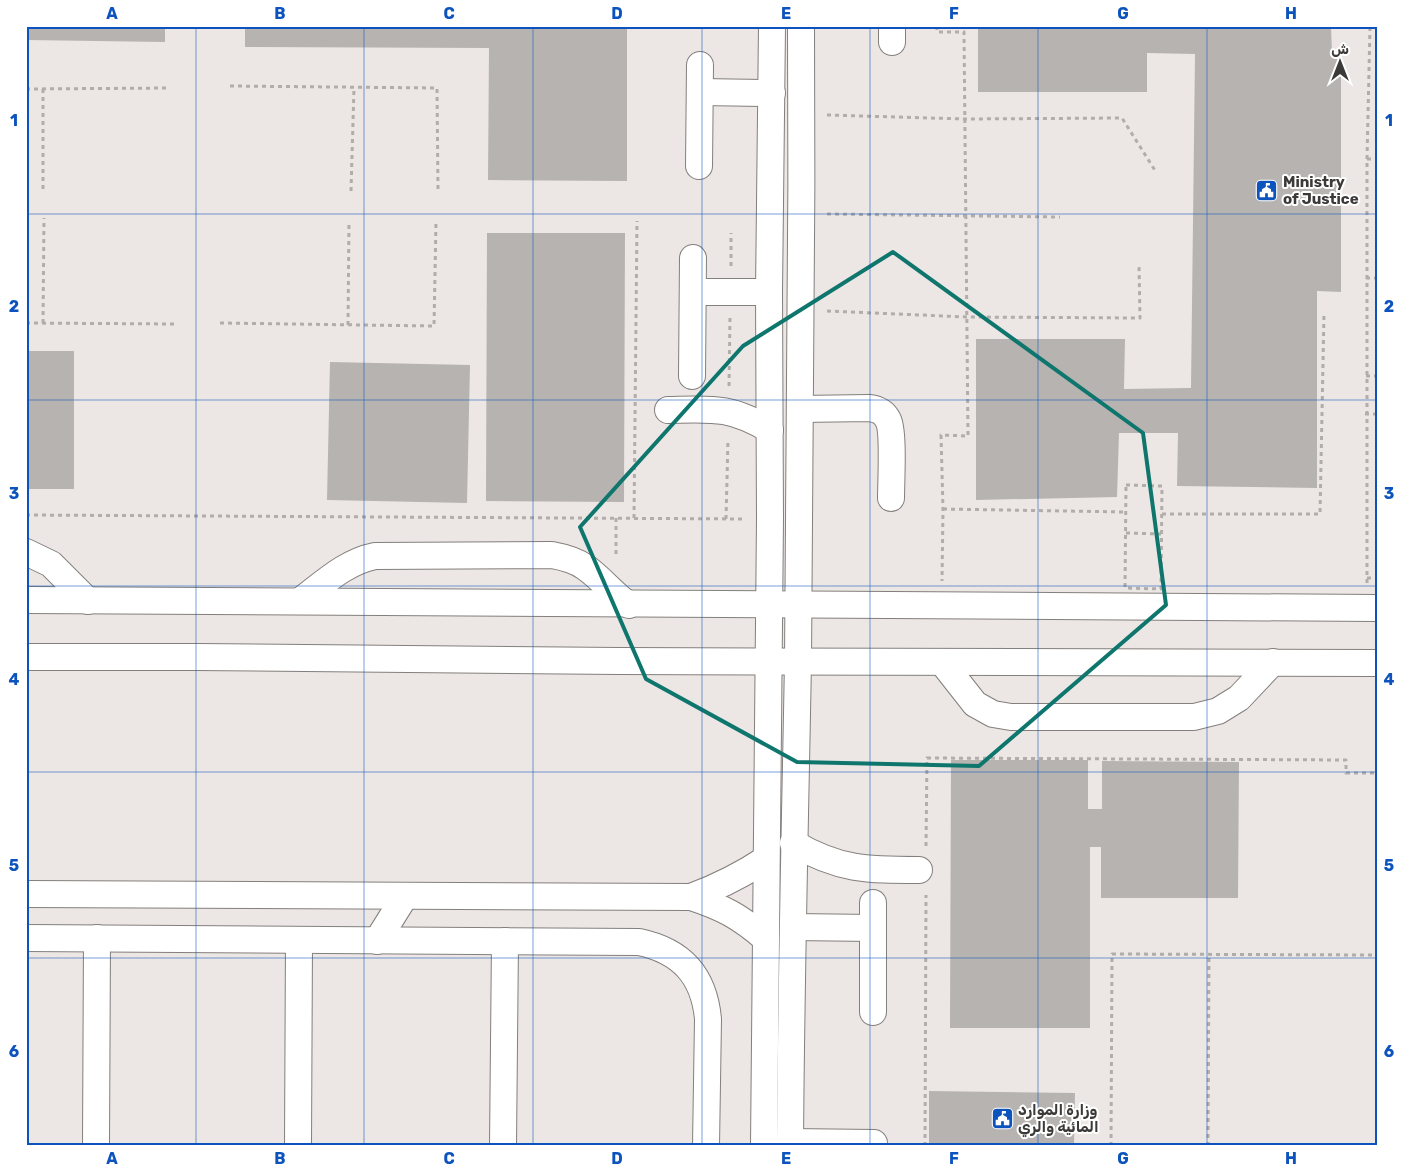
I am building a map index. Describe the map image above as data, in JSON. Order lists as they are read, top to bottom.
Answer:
{
  "places": {
    "public building": ["Ministry of Justice", "وزارة الموارد المائية والري"]
  },
  "north": "top",
  "grid": {
    "columns": [
      "A",
      "B",
      "C",
      "D",
      "E",
      "F",
      "G",
      "H"
    ],
    "rows": [
      "1",
      "2",
      "3",
      "4",
      "5",
      "6"
    ]
  }
}
